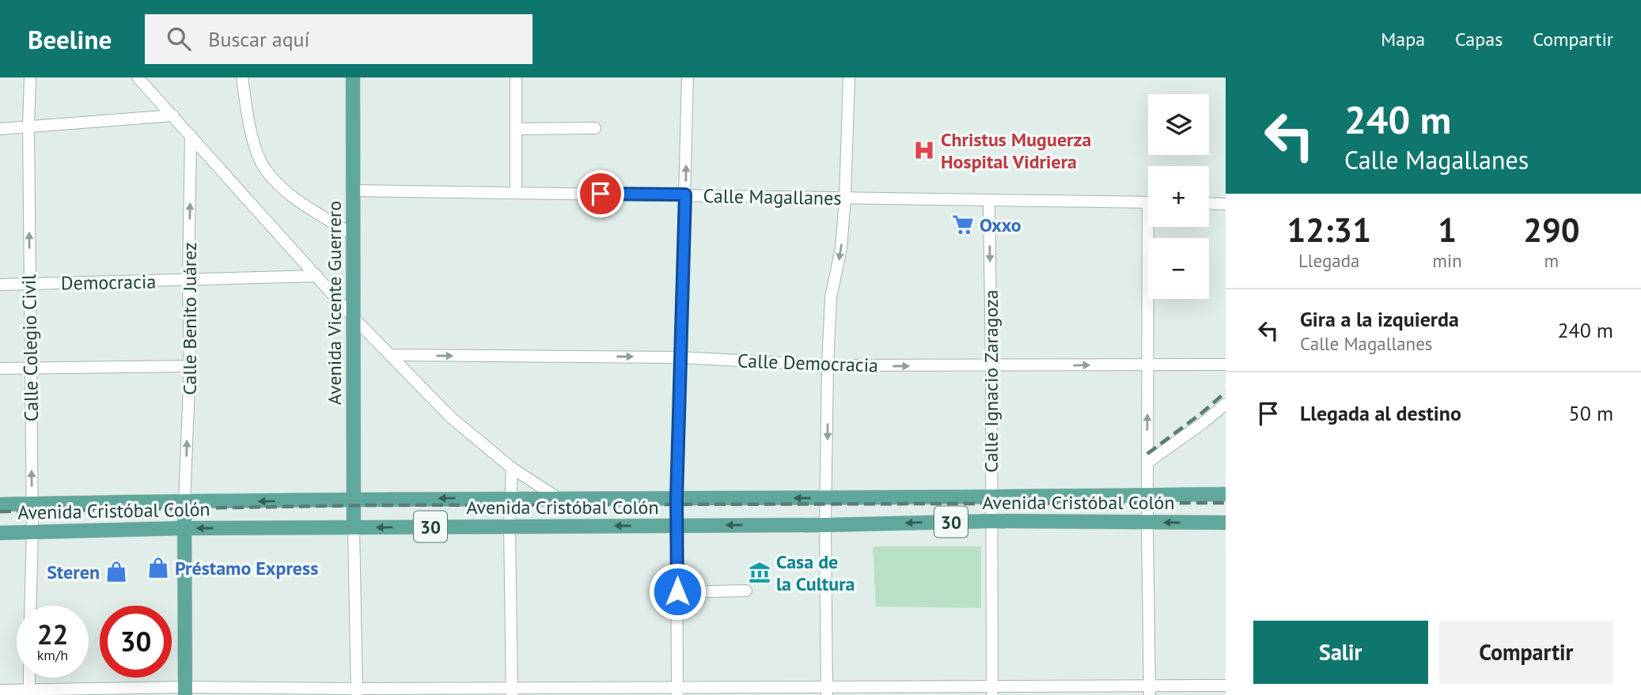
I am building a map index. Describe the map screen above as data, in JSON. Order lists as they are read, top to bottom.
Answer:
{
  "streets": {
    "main road": ["Avenida Vicente Guerrero", "Avenida Cristóbal Colón", "30"],
    "street": [
      "Calle Magallanes",
      "Democracia",
      "Calle Benito Juárez",
      "Calle Colegio Civil",
      "Calle Democracia",
      "Calle Ignacio Zaragoza"
    ]
  },
  "crossings": [
    ["Calle Magallanes", "Avenida Vicente Guerrero"],
    ["Calle Magallanes", "Calle Ignacio Zaragoza"],
    ["Democracia", "Calle Benito Juárez"],
    ["Democracia", "Calle Colegio Civil"],
    ["Avenida Vicente Guerrero", "Avenida Cristóbal Colón"],
    ["Calle Benito Juárez", "Avenida Cristóbal Colón"],
    ["Calle Colegio Civil", "Avenida Cristóbal Colón"],
    ["Calle Democracia", "Calle Ignacio Zaragoza"],
    ["Calle Ignacio Zaragoza", "Avenida Cristóbal Colón"],
    ["Calle Ignacio Zaragoza", "30"],
    ["Avenida Cristóbal Colón", "30"]
  ],
  "one_way": ["Calle Benito Juárez", "Calle Colegio Civil", "Calle Democracia"],
  "places": {
    "hospital": ["Christus Muguerza Hospital Vidriera"],
    "supermarket": ["Oxxo"],
    "shop": ["Préstamo Express", "Steren"],
    "museum": ["Casa de la Cultura"]
  },
  "page": {
    "header": "Beeline",
    "search": "Buscar aquí",
    "nav": ["Mapa", "Capas", "Compartir"],
    "turn": ["240 m", "Calle Magallanes"],
    "map_buttons": ["+", "−"],
    "eta": [
      "12:31",
      "Llegada",
      "1",
      "min",
      "290",
      "m"
    ],
    "list": [
      {
        "name": "Gira a la izquierda",
        "note": "Calle Magallanes",
        "value": "240 m"
      },
      {
        "name": "Llegada al destino",
        "value": "50 m"
      }
    ],
    "speed": "22 km/h",
    "limit": "30",
    "buttons": ["Salir", "Compartir"]
  }
}
